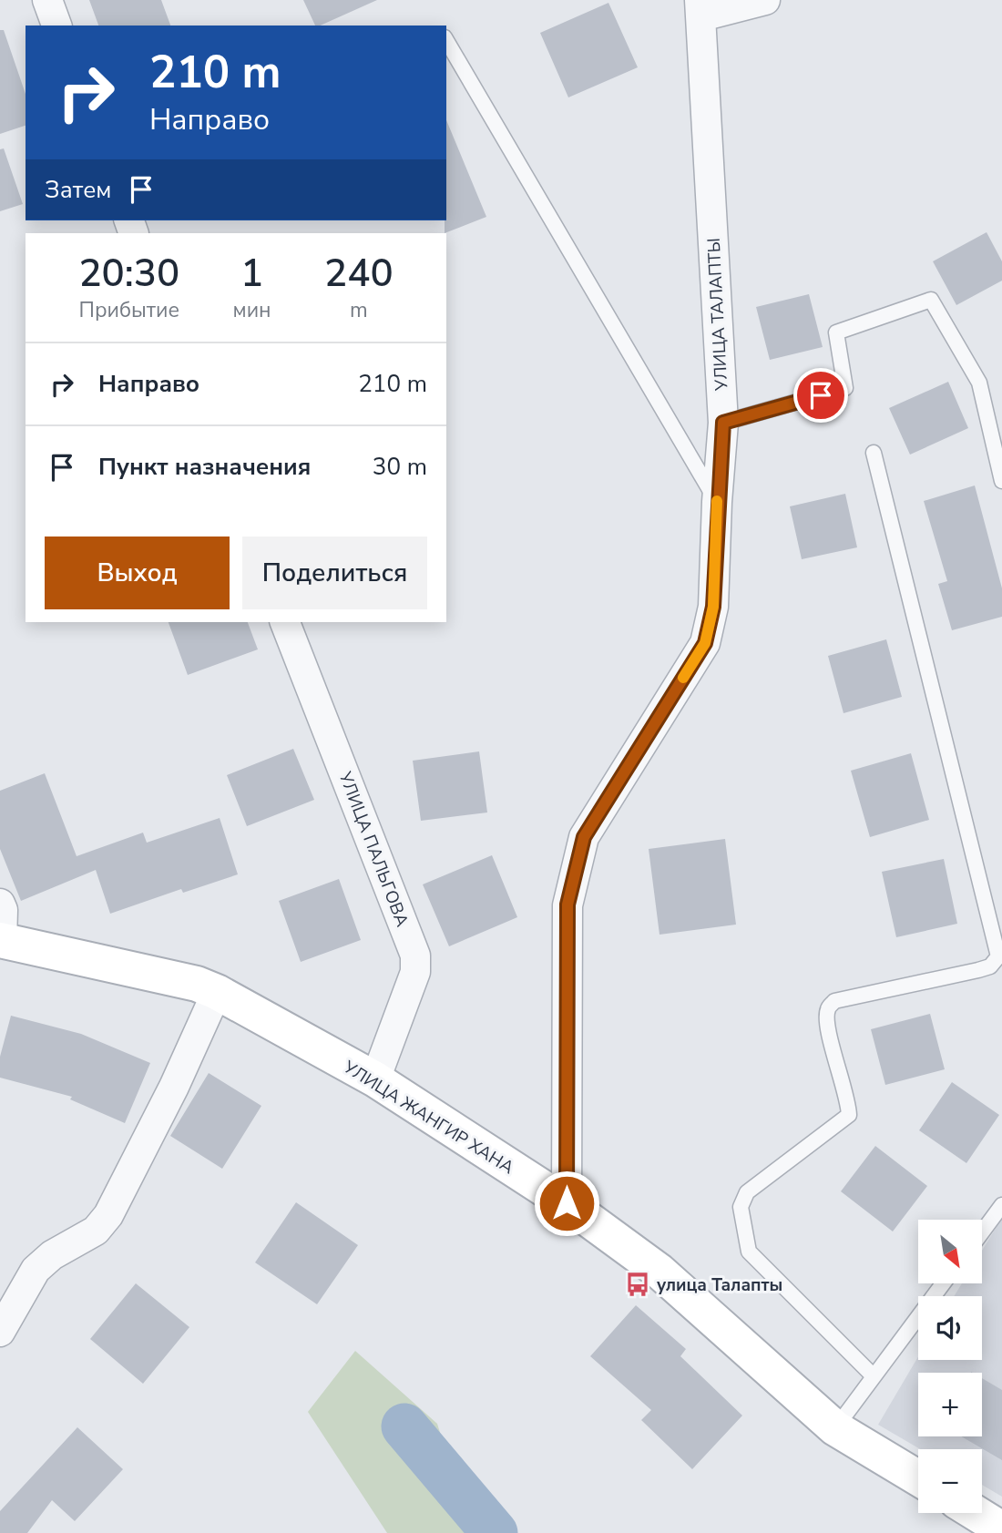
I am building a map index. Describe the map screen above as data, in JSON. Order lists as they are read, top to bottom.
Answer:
{
  "streets": {
    "street": ["УЛИЦА ТАЛАПТЫ", "УЛИЦА ПАЛЬГОВА", "УЛИЦА ЖАНГИР ХАНА"]
  },
  "crossings": [
    ["УЛИЦА ТАЛАПТЫ", "УЛИЦА ЖАНГИР ХАНА"],
    ["УЛИЦА ПАЛЬГОВА", "УЛИЦА ЖАНГИР ХАНА"]
  ],
  "places": {
    "bus stop": ["улица Талапты"]
  },
  "north": "bottom right",
  "page": {
    "turn": ["210 m", "Направо"],
    "then": "Затем",
    "eta": [
      "20:30",
      "Прибытие",
      "1",
      "мин",
      "240",
      "m"
    ],
    "list": [
      {
        "name": "Направо",
        "value": "210 m"
      },
      {
        "name": "Пункт назначения",
        "value": "30 m"
      }
    ],
    "buttons": ["Выход", "Поделиться"],
    "map_buttons": ["+", "−"]
  }
}
